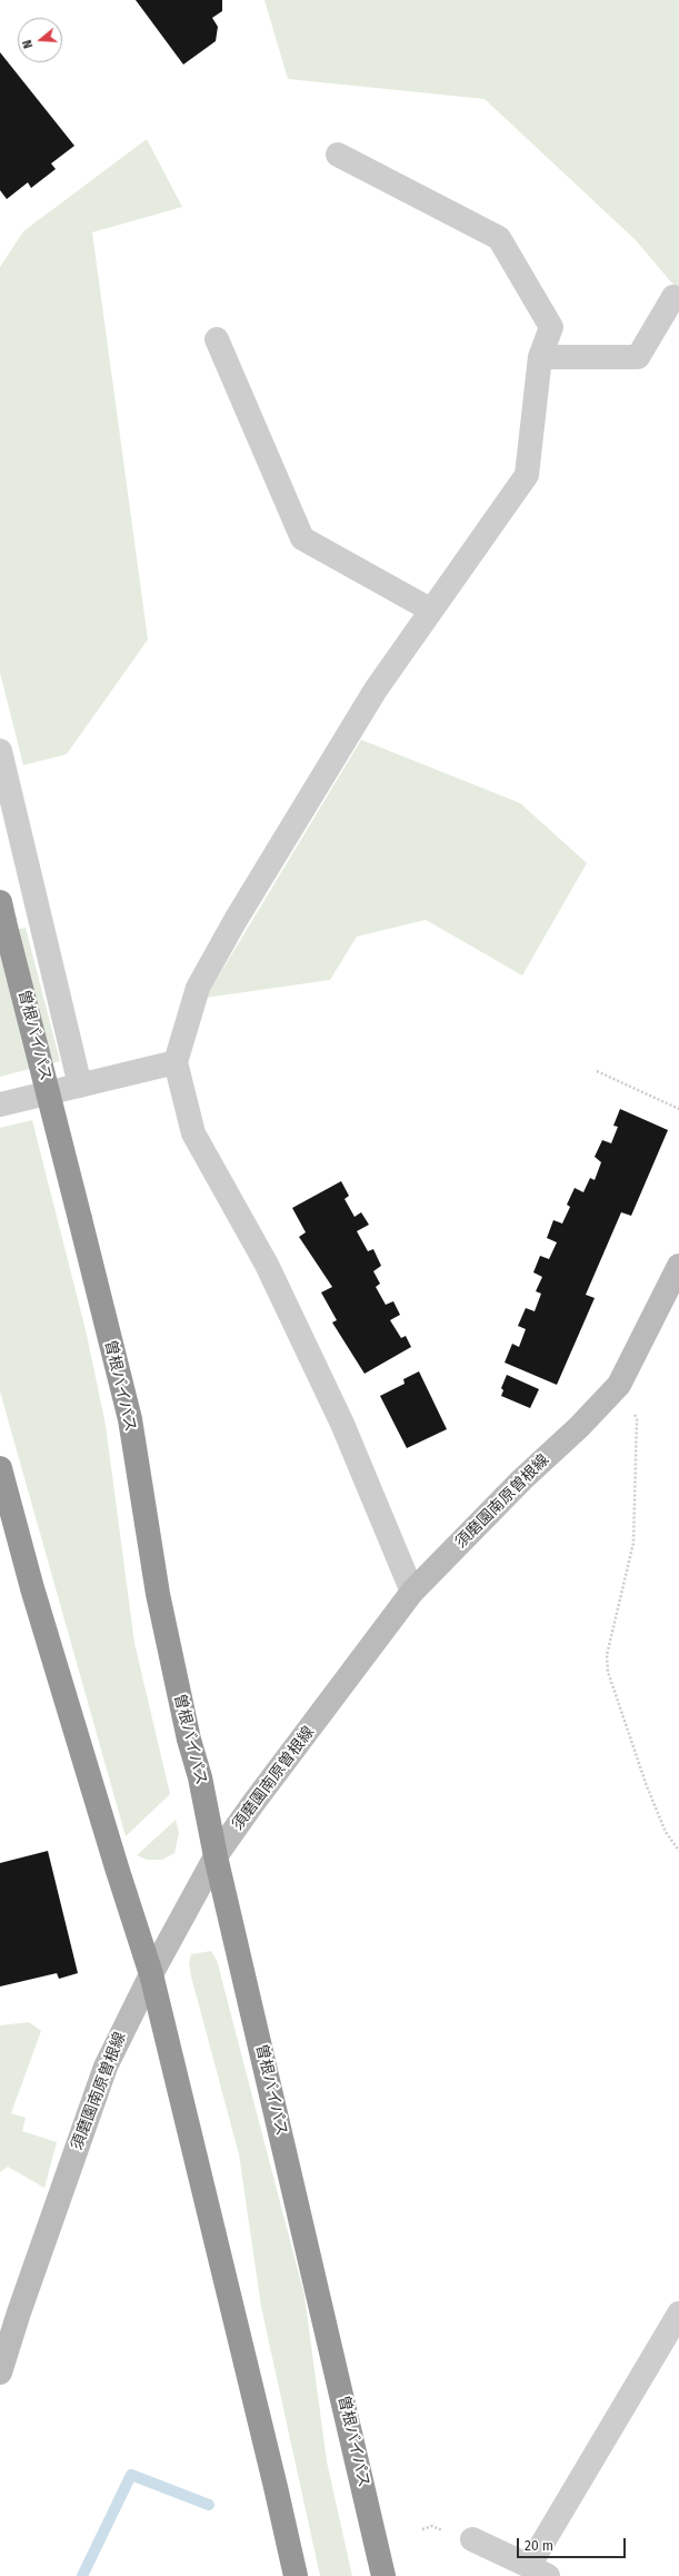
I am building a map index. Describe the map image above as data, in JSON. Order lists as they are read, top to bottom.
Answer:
{
  "streets": {
    "highway": ["曽根バイパス"],
    "main road": ["須磨園南原曽根線"]
  },
  "crossings": [
    ["曽根バイパス", "須磨園南原曽根線"]
  ],
  "scale_bar": "20 m",
  "north": "left"
}
